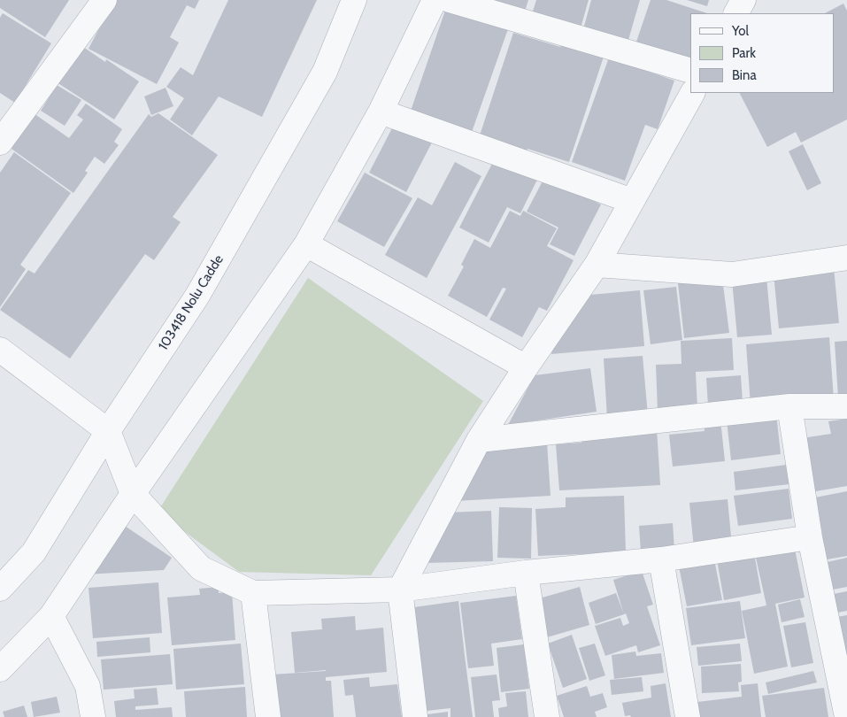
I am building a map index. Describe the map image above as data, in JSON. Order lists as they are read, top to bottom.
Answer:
{
  "streets": {
    "street": ["103418 Nolu Cadde"]
  },
  "legend": ["Yol", "Park", "Bina"]
}
